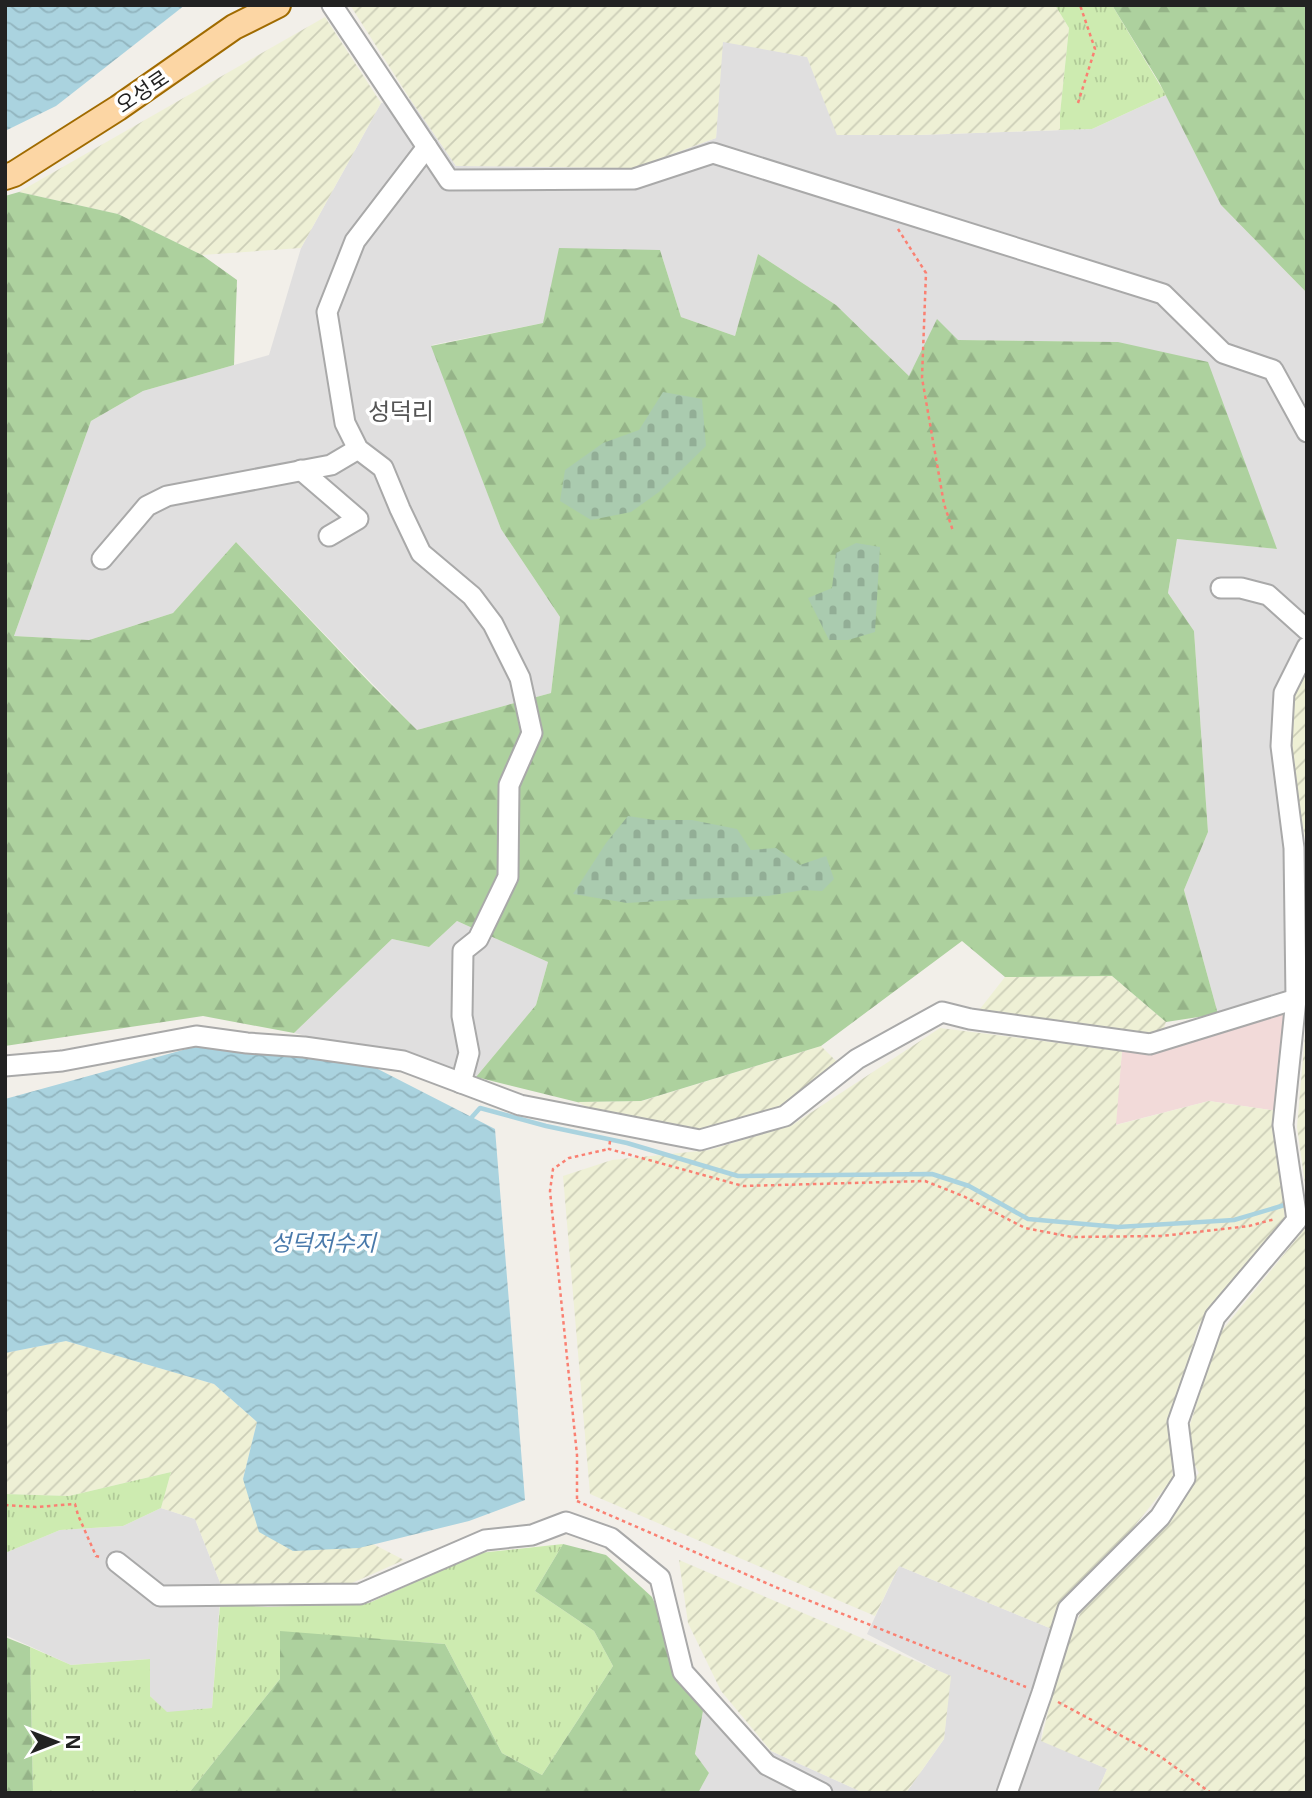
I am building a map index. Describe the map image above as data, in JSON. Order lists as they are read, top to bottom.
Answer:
{
  "streets": {
    "main road": ["오성로"]
  },
  "districts": ["성덕리"],
  "water": ["성덕저수지"],
  "north": "right"
}
